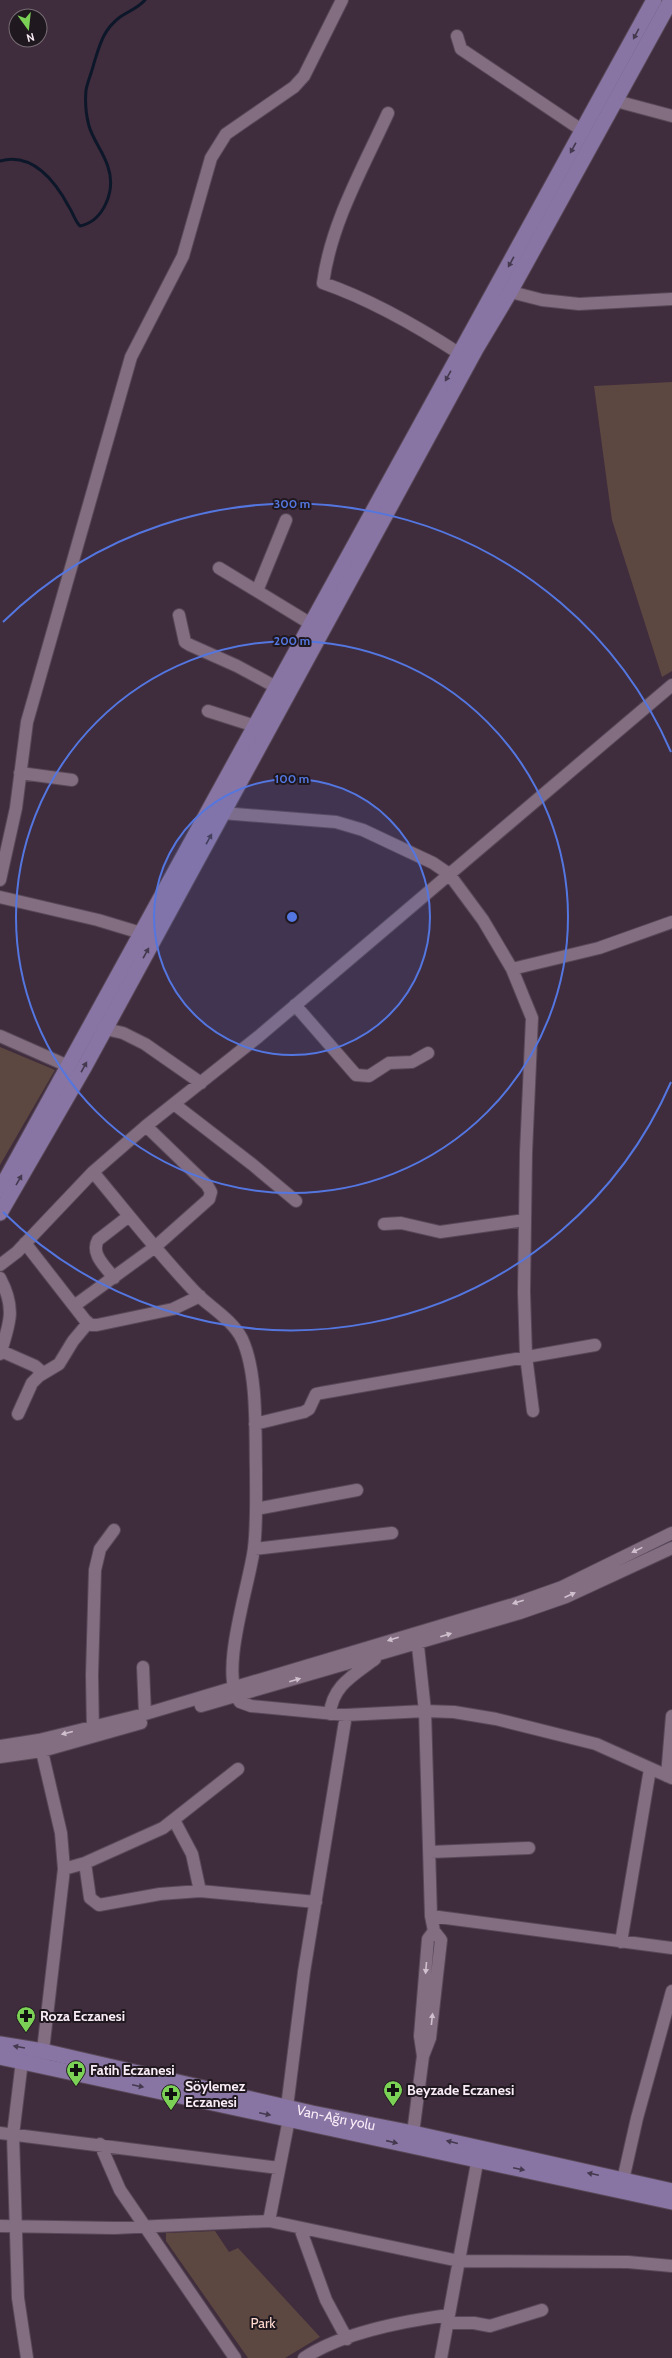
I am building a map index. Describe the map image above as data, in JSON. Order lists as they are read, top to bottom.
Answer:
{
  "streets": {
    "main road": ["Van-Ağrı yolu"]
  },
  "parks": ["Park"],
  "places": {
    "pharmacy": [
      "Roza Eczanesi",
      "Fatih Eczanesi",
      "Beyzade Eczanesi",
      "Söylemez Eczanesi"
    ]
  },
  "north": "bottom",
  "rings": ["300 m", "200 m", "100 m"]
}
